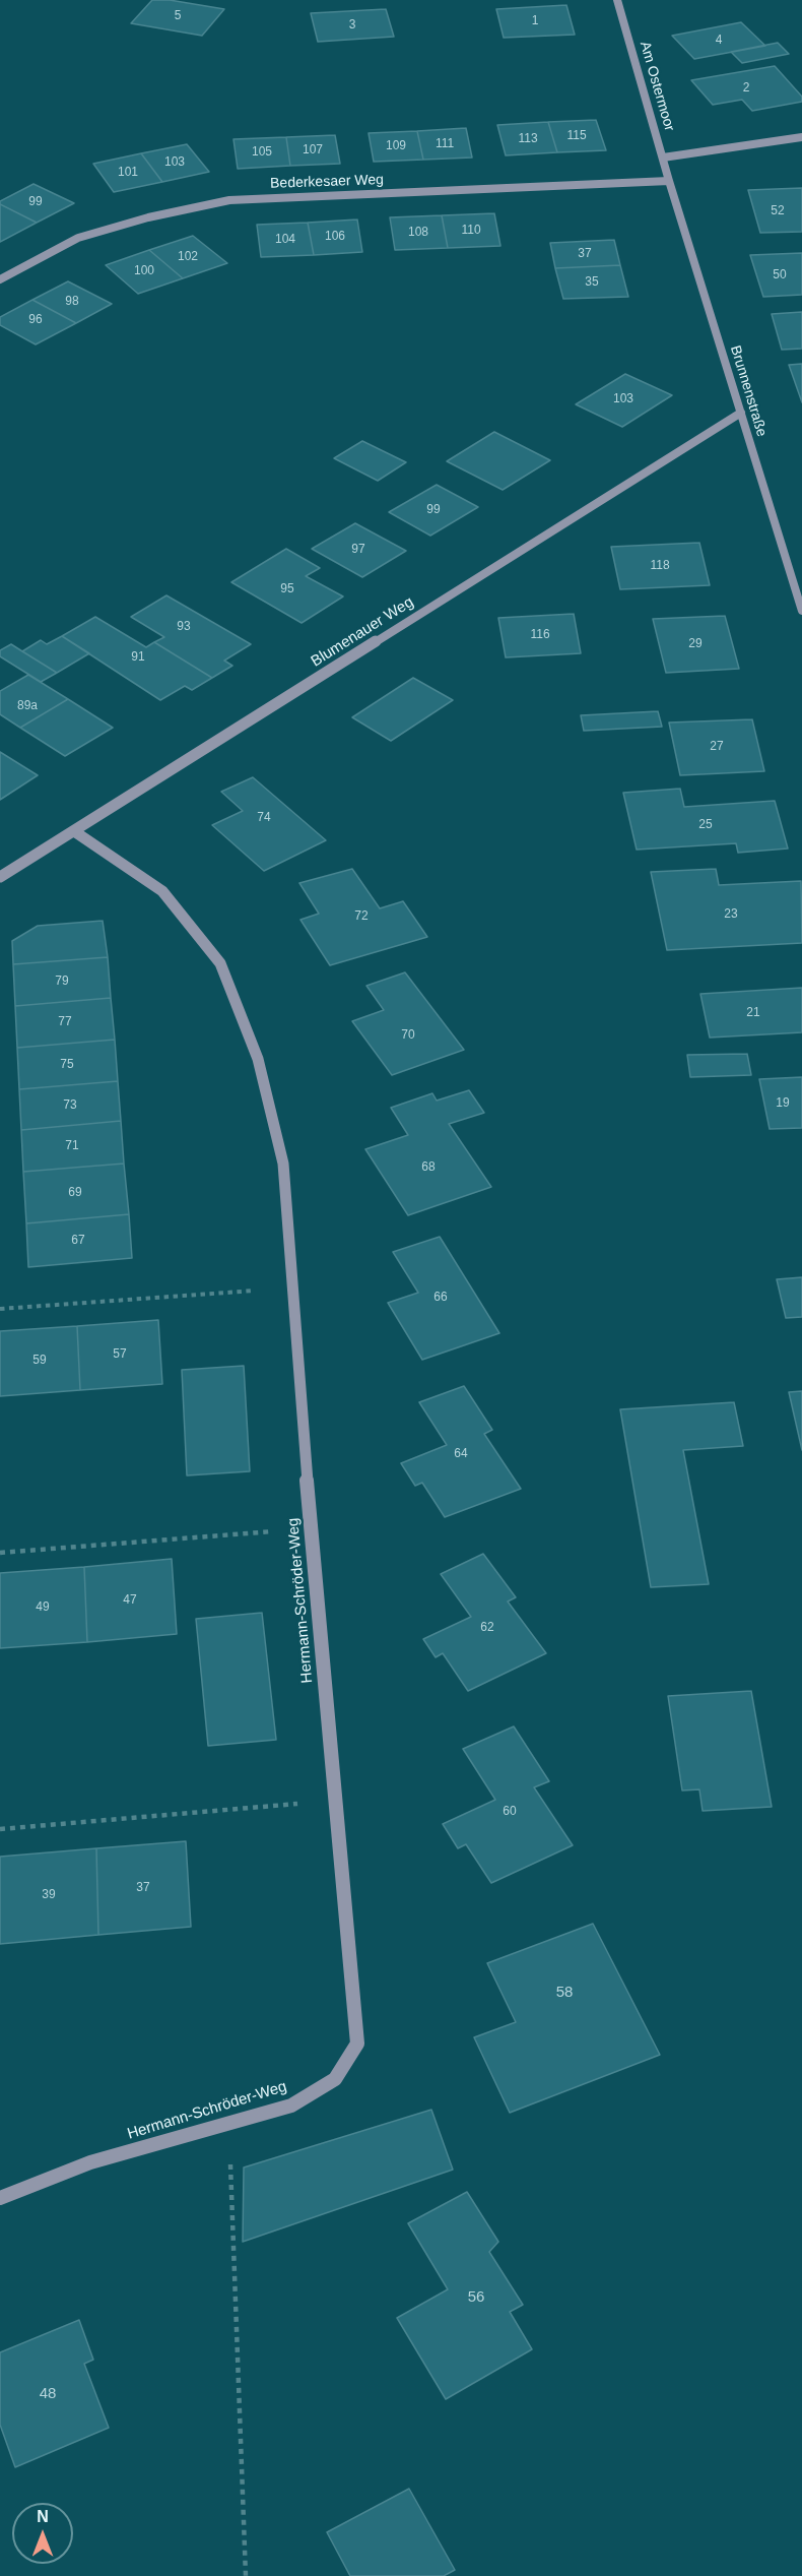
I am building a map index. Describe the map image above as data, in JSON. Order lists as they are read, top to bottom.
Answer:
{
  "streets": {
    "street": [
      "Am Ostermoor",
      "Bederkesaer Weg",
      "Brunnenstraße",
      "Blumenauer Weg",
      "Hermann-Schröder-Weg"
    ]
  },
  "crossings": [
    ["Am Ostermoor", "Bederkesaer Weg"],
    ["Am Ostermoor", "Brunnenstraße"],
    ["Bederkesaer Weg", "Brunnenstraße"],
    ["Brunnenstraße", "Blumenauer Weg"],
    ["Blumenauer Weg", "Hermann-Schröder-Weg"]
  ],
  "house_numbers": [
    "5",
    "1",
    "3",
    "4",
    "2",
    "115",
    "113",
    "111",
    "109",
    "107",
    "105",
    "103",
    "101",
    "99",
    "52",
    "110",
    "108",
    "106",
    "104",
    "37",
    "102",
    "100",
    "50",
    "35",
    "98",
    "96",
    "103",
    "99",
    "97",
    "118",
    "95",
    "93",
    "116",
    "29",
    "91",
    "89a",
    "27",
    "74",
    "25",
    "23",
    "72",
    "79",
    "21",
    "77",
    "70",
    "75",
    "19",
    "73",
    "71",
    "68",
    "69",
    "67",
    "66",
    "57",
    "59",
    "64",
    "47",
    "49",
    "62",
    "60",
    "37",
    "39",
    "58",
    "56",
    "48"
  ],
  "north": "top"
}
